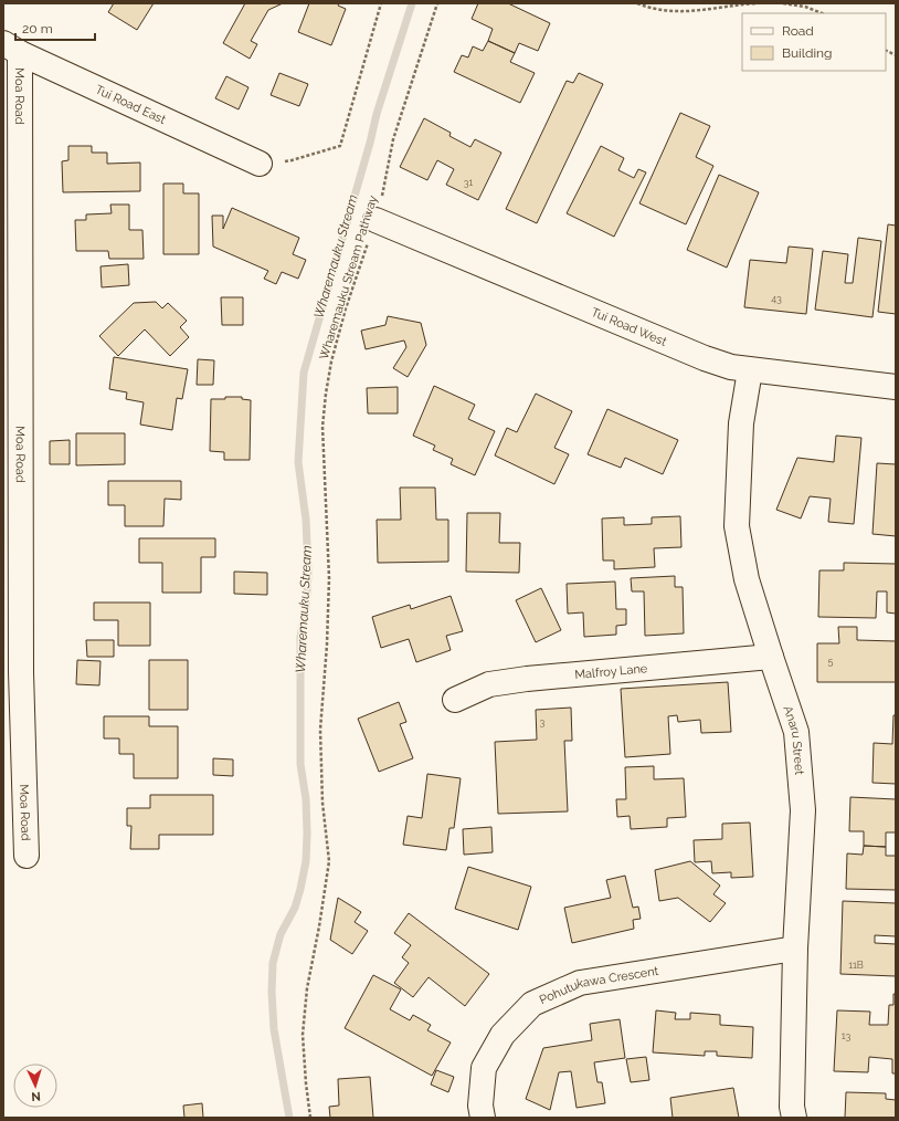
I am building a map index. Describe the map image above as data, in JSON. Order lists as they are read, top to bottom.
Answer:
{
  "streets": {
    "street": [
      "Moa Road",
      "Tui Road East",
      "Tui Road West",
      "Malfroy Lane",
      "Anaru Street",
      "Pohutukawa Crescent"
    ],
    "path": ["Wharemauku Stream Pathway"]
  },
  "crossings": [
    ["Moa Road", "Tui Road East"],
    ["Wharemauku Stream Pathway", "Tui Road West"],
    ["Tui Road West", "Anaru Street"],
    ["Malfroy Lane", "Anaru Street"],
    ["Anaru Street", "Pohutukawa Crescent"]
  ],
  "water": ["Wharemauku Stream"],
  "house_numbers": [
    "31",
    "43",
    "5",
    "3",
    "11B",
    "13"
  ],
  "legend": ["Road", "Building"],
  "scale_bar": "20 m",
  "north": "bottom"
}
